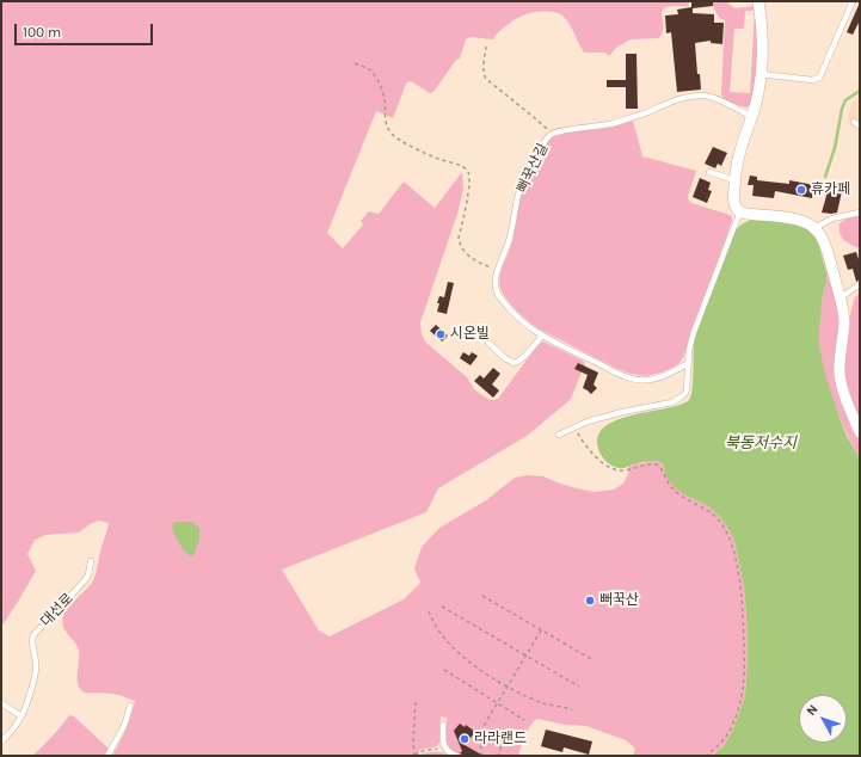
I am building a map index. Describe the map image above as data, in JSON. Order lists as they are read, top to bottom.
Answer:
{
  "streets": {
    "lane": ["뻐꾹산길", "대선로"]
  },
  "water": ["북동저수지"],
  "places": [
    "휴카페",
    "시온빌",
    "뻐꾹산",
    "라라랜드"
  ],
  "scale_bar": "100 m",
  "north": "top left"
}
